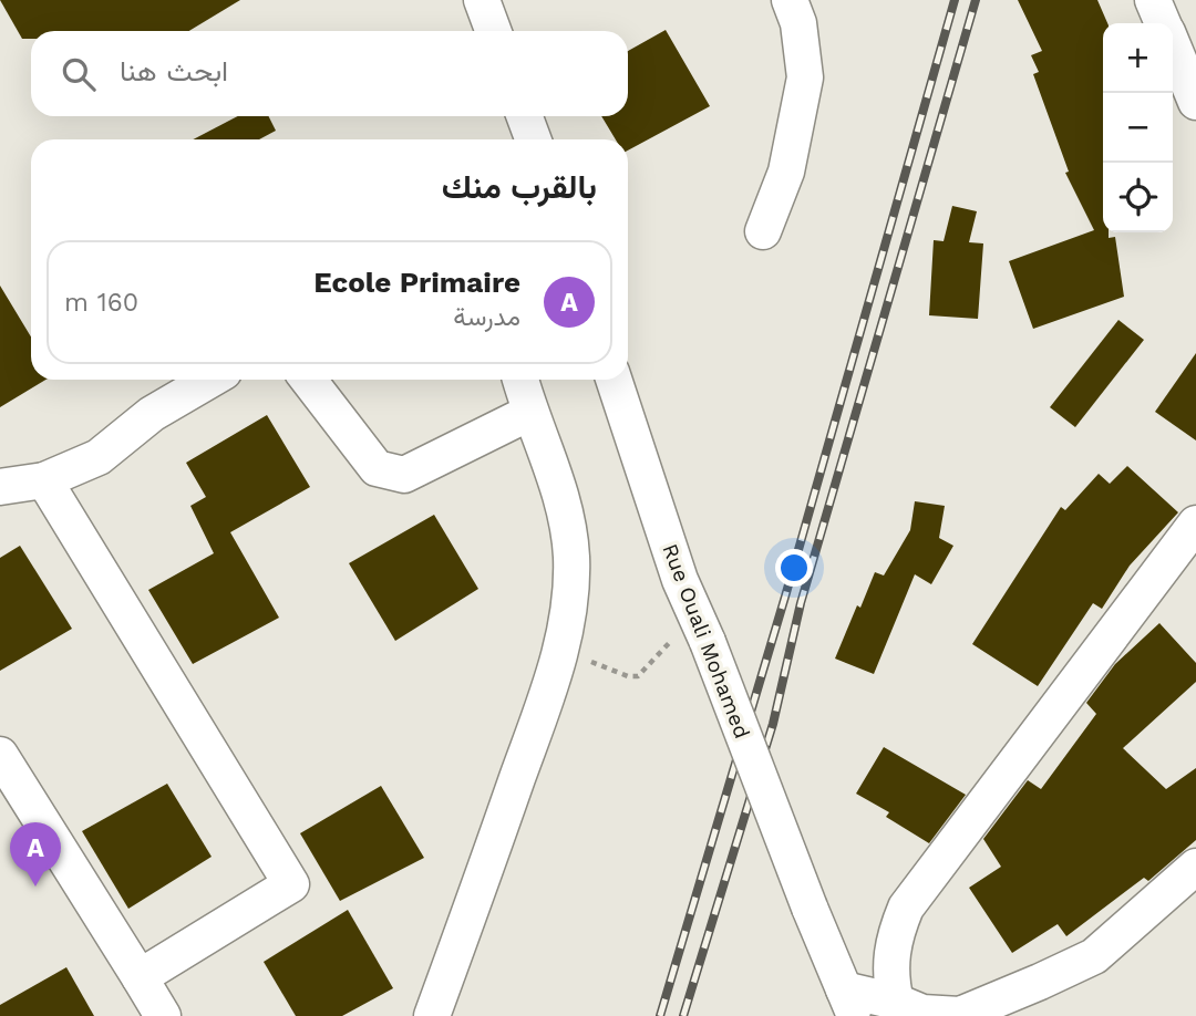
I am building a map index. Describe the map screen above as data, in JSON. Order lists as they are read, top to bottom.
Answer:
{
  "streets": {
    "street": ["Rue Ouali Mohamed"]
  },
  "page": {
    "map_buttons": ["+", "−"],
    "search": "ابحث هنا",
    "heading": "بالقرب منك",
    "list": [
      {
        "mark": "A",
        "name": "Ecole Primaire",
        "note": "مدرسة",
        "value": "160 m"
      }
    ],
    "pins": "A"
  }
}
